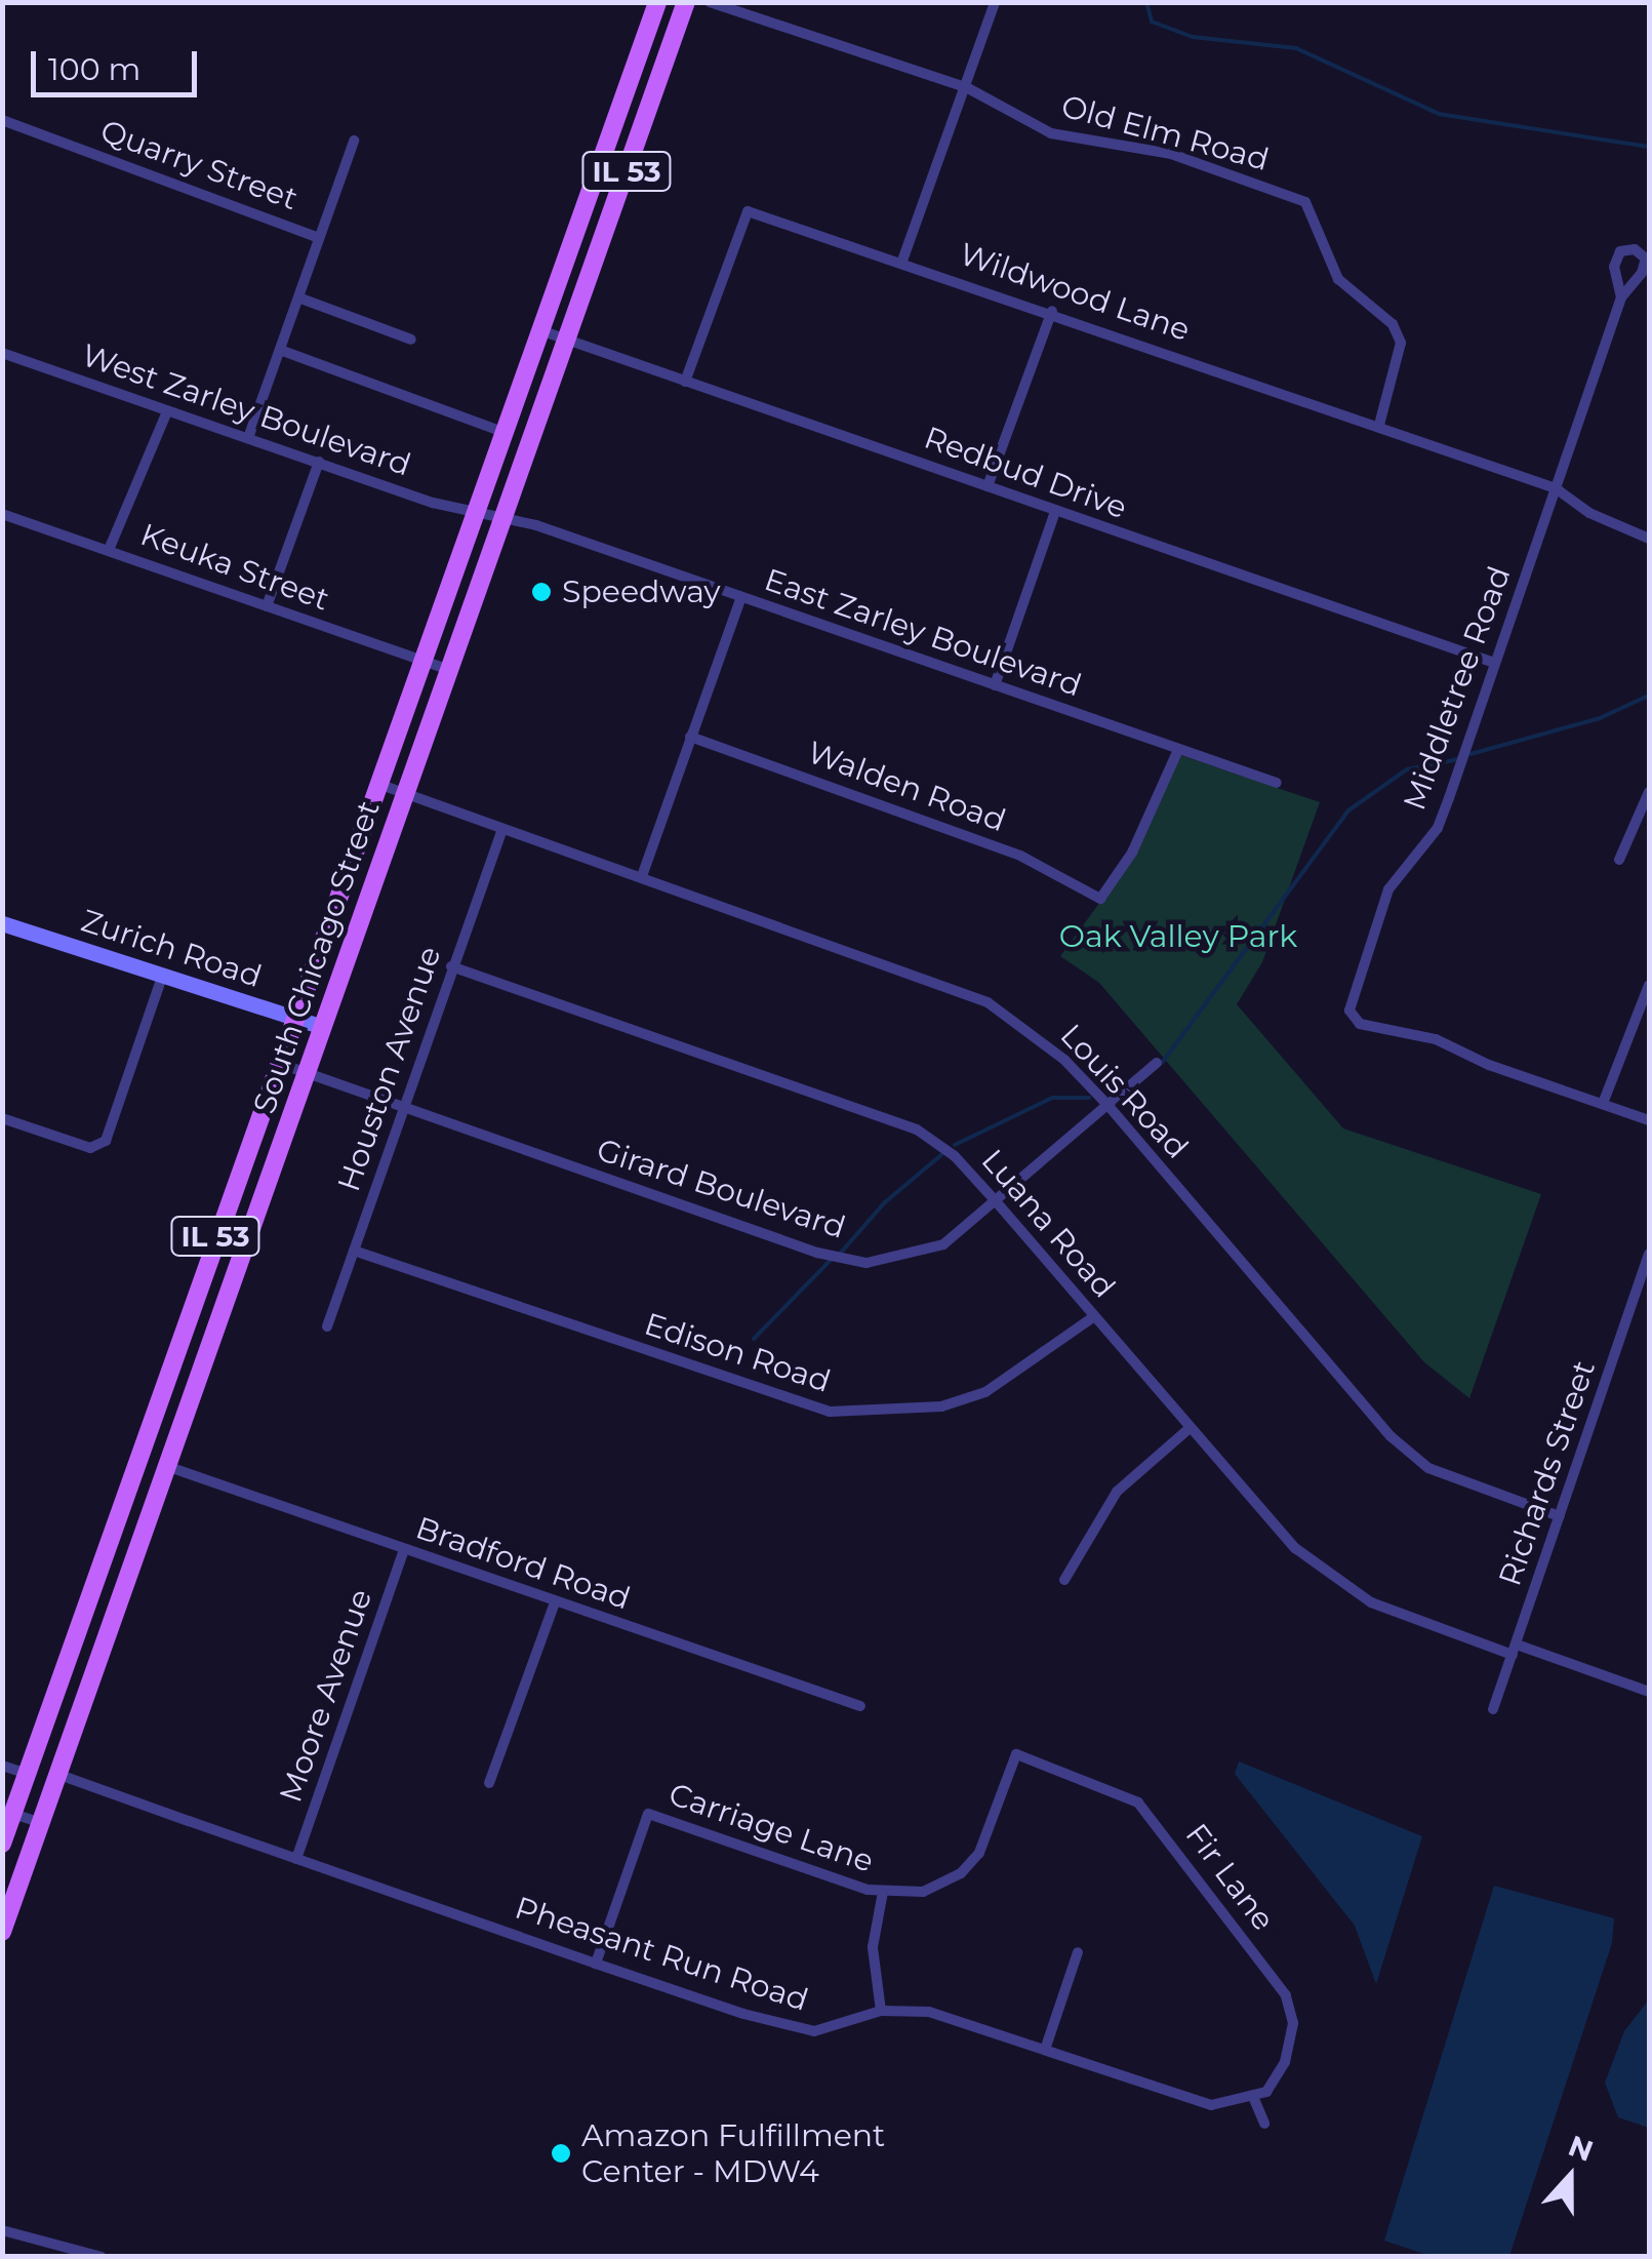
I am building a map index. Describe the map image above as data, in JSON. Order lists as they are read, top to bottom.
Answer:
{
  "streets": {
    "main road": ["IL 53", "South Chicago Street"],
    "street": [
      "Old Elm Road",
      "Quarry Street",
      "Wildwood Lane",
      "West Zarley Boulevard",
      "Redbud Drive",
      "Keuka Street",
      "East Zarley Boulevard",
      "Middletree Road",
      "Walden Road",
      "Zurich Road",
      "Houston Avenue",
      "Louis Road",
      "Girard Boulevard",
      "Luana Road",
      "Edison Road",
      "Richards Street",
      "Bradford Road",
      "Moore Avenue",
      "Carriage Lane",
      "Fir Lane",
      "Pheasant Run Road"
    ]
  },
  "crossings": [
    ["Old Elm Road", "Wildwood Lane"],
    ["Wildwood Lane", "Redbud Drive"],
    ["Wildwood Lane", "Middletree Road"],
    ["West Zarley Boulevard", "East Zarley Boulevard"],
    ["West Zarley Boulevard", "South Chicago Street"],
    ["Redbud Drive", "Middletree Road"],
    ["Redbud Drive", "South Chicago Street"],
    ["Keuka Street", "South Chicago Street"],
    ["East Zarley Boulevard", "Walden Road"],
    ["East Zarley Boulevard", "South Chicago Street"],
    ["Zurich Road", "South Chicago Street"],
    ["South Chicago Street", "Louis Road"],
    ["South Chicago Street", "Girard Boulevard"],
    ["South Chicago Street", "Bradford Road"],
    ["South Chicago Street", "Pheasant Run Road"],
    ["Houston Avenue", "Louis Road"],
    ["Houston Avenue", "Girard Boulevard"],
    ["Houston Avenue", "Luana Road"],
    ["Houston Avenue", "Edison Road"],
    ["Louis Road", "Girard Boulevard"],
    ["Louis Road", "Richards Street"],
    ["Girard Boulevard", "Luana Road"],
    ["Luana Road", "Edison Road"],
    ["Luana Road", "Richards Street"],
    ["Bradford Road", "Moore Avenue"],
    ["Moore Avenue", "Pheasant Run Road"],
    ["Carriage Lane", "Fir Lane"],
    ["Carriage Lane", "Pheasant Run Road"],
    ["Fir Lane", "Pheasant Run Road"]
  ],
  "parks": ["Oak Valley Park"],
  "places": ["Speedway", "Amazon Fulfillment Center - MDW4"],
  "scale_bar": "100 m",
  "north": "top"
}
